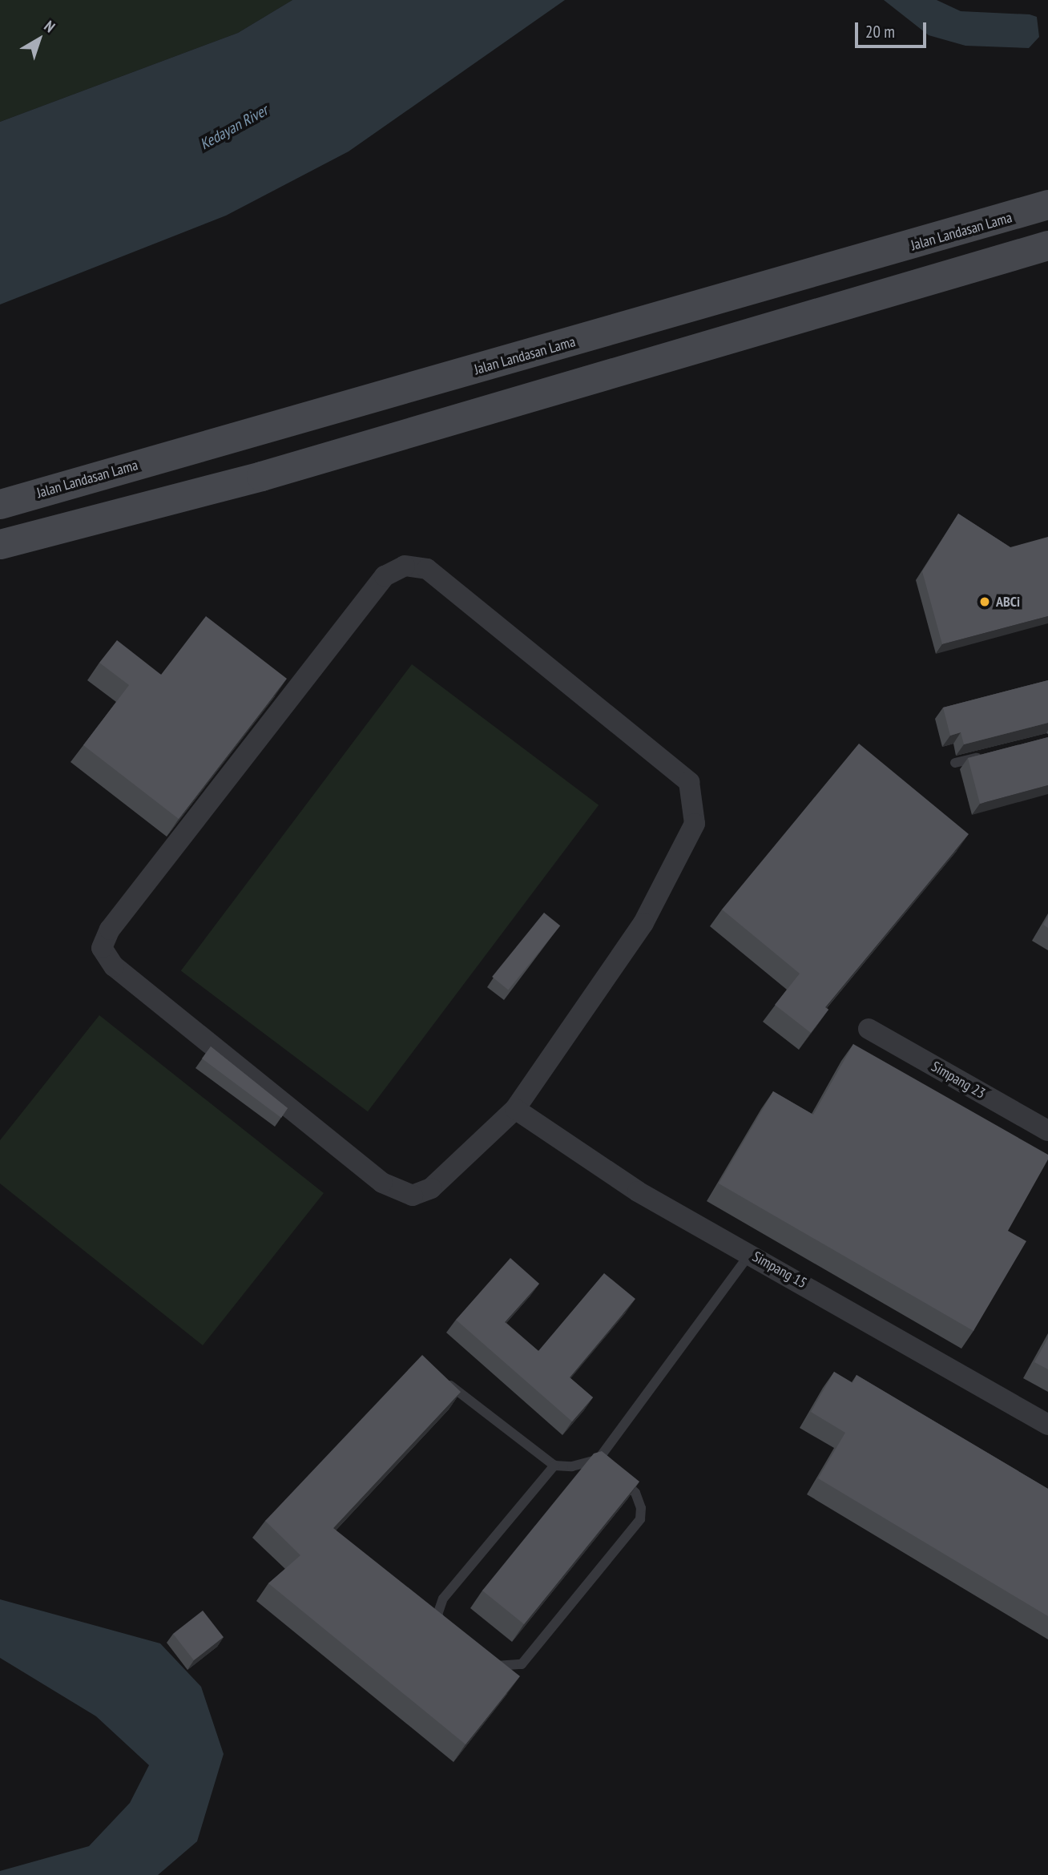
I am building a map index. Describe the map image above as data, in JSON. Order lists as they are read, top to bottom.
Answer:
{
  "streets": {
    "main road": ["Jalan Landasan Lama"],
    "street": ["Simpang 23", "Simpang 15"]
  },
  "water": ["Kedayan River"],
  "places": ["ABCi"],
  "scale_bar": "20 m",
  "north": "top right"
}
